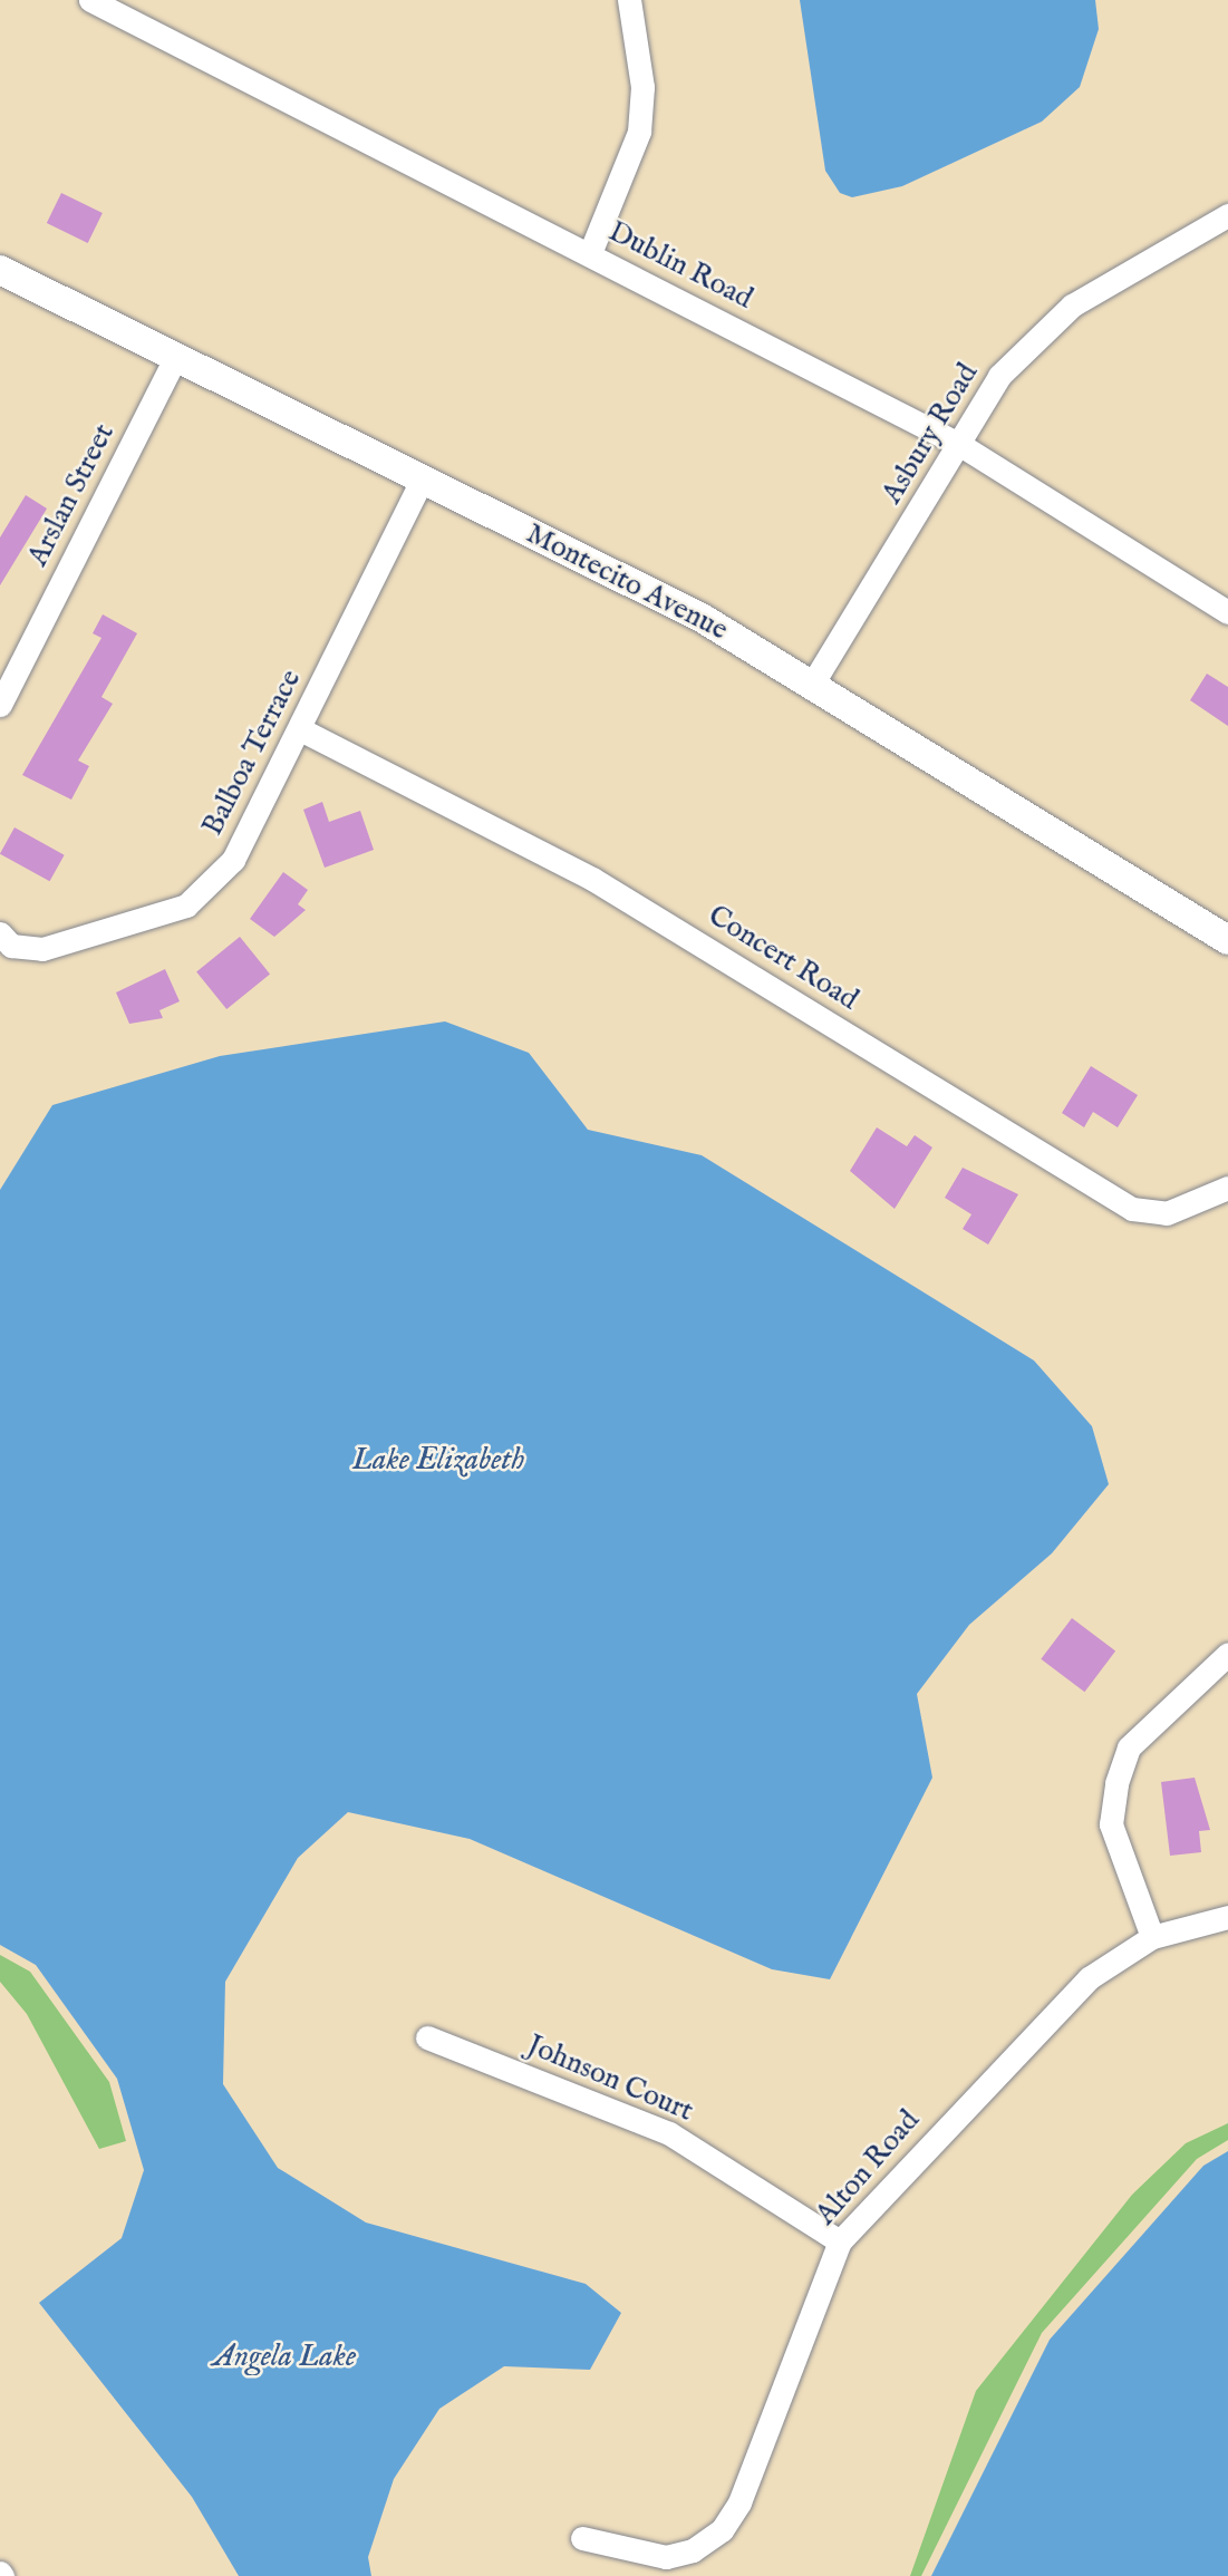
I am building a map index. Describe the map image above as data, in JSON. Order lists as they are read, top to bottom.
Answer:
{
  "streets": {
    "street": [
      "Dublin Road",
      "Asbury Road",
      "Arslan Street",
      "Montecito Avenue",
      "Balboa Terrace",
      "Concert Road",
      "Johnson Court",
      "Alton Road"
    ]
  },
  "crossings": [
    ["Dublin Road", "Asbury Road"],
    ["Asbury Road", "Montecito Avenue"],
    ["Arslan Street", "Montecito Avenue"],
    ["Montecito Avenue", "Balboa Terrace"],
    ["Balboa Terrace", "Concert Road"],
    ["Johnson Court", "Alton Road"]
  ],
  "water": ["Lake Elizabeth", "Angela Lake"]
}
